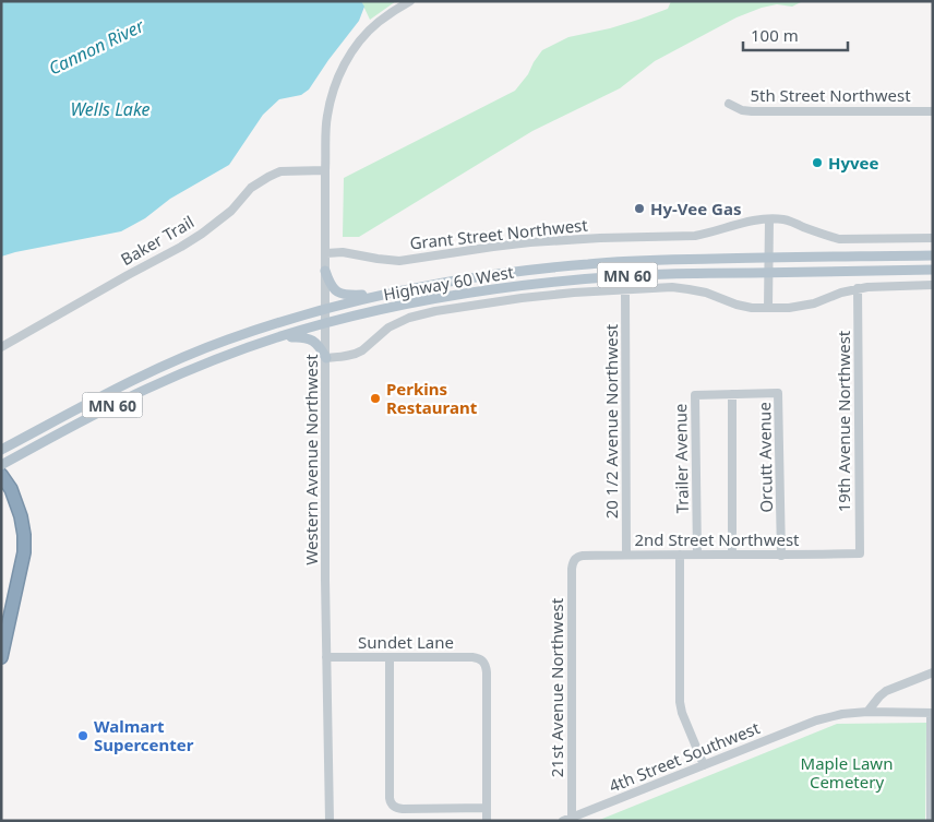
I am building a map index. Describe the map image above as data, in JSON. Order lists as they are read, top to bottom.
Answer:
{
  "streets": {
    "main road": ["MN 60", "Highway 60 West"],
    "street": [
      "5th Street Northwest",
      "Grant Street Northwest",
      "Baker Trail",
      "20 1/2 Avenue Northwest",
      "19th Avenue Northwest",
      "Orcutt Avenue",
      "Trailer Avenue",
      "Western Avenue Northwest",
      "2nd Street Northwest",
      "Sundet Lane",
      "21st Avenue Northwest",
      "4th Street Southwest"
    ]
  },
  "crossings": [
    ["Grant Street Northwest", "Western Avenue Northwest"],
    ["Baker Trail", "Western Avenue Northwest"],
    ["Highway 60 West", "Western Avenue Northwest"],
    ["20 1/2 Avenue Northwest", "2nd Street Northwest"],
    ["19th Avenue Northwest", "2nd Street Northwest"],
    ["Orcutt Avenue", "Trailer Avenue"],
    ["Orcutt Avenue", "2nd Street Northwest"],
    ["Trailer Avenue", "2nd Street Northwest"],
    ["Western Avenue Northwest", "Sundet Lane"],
    ["2nd Street Northwest", "21st Avenue Northwest"],
    ["21st Avenue Northwest", "4th Street Southwest"]
  ],
  "water": ["Cannon River", "Wells Lake"],
  "parks": ["Maple Lawn Cemetery"],
  "places": [
    "Hyvee",
    "Hy-Vee Gas",
    "Perkins Restaurant",
    "Walmart Supercenter"
  ],
  "scale_bar": "100 m"
}
